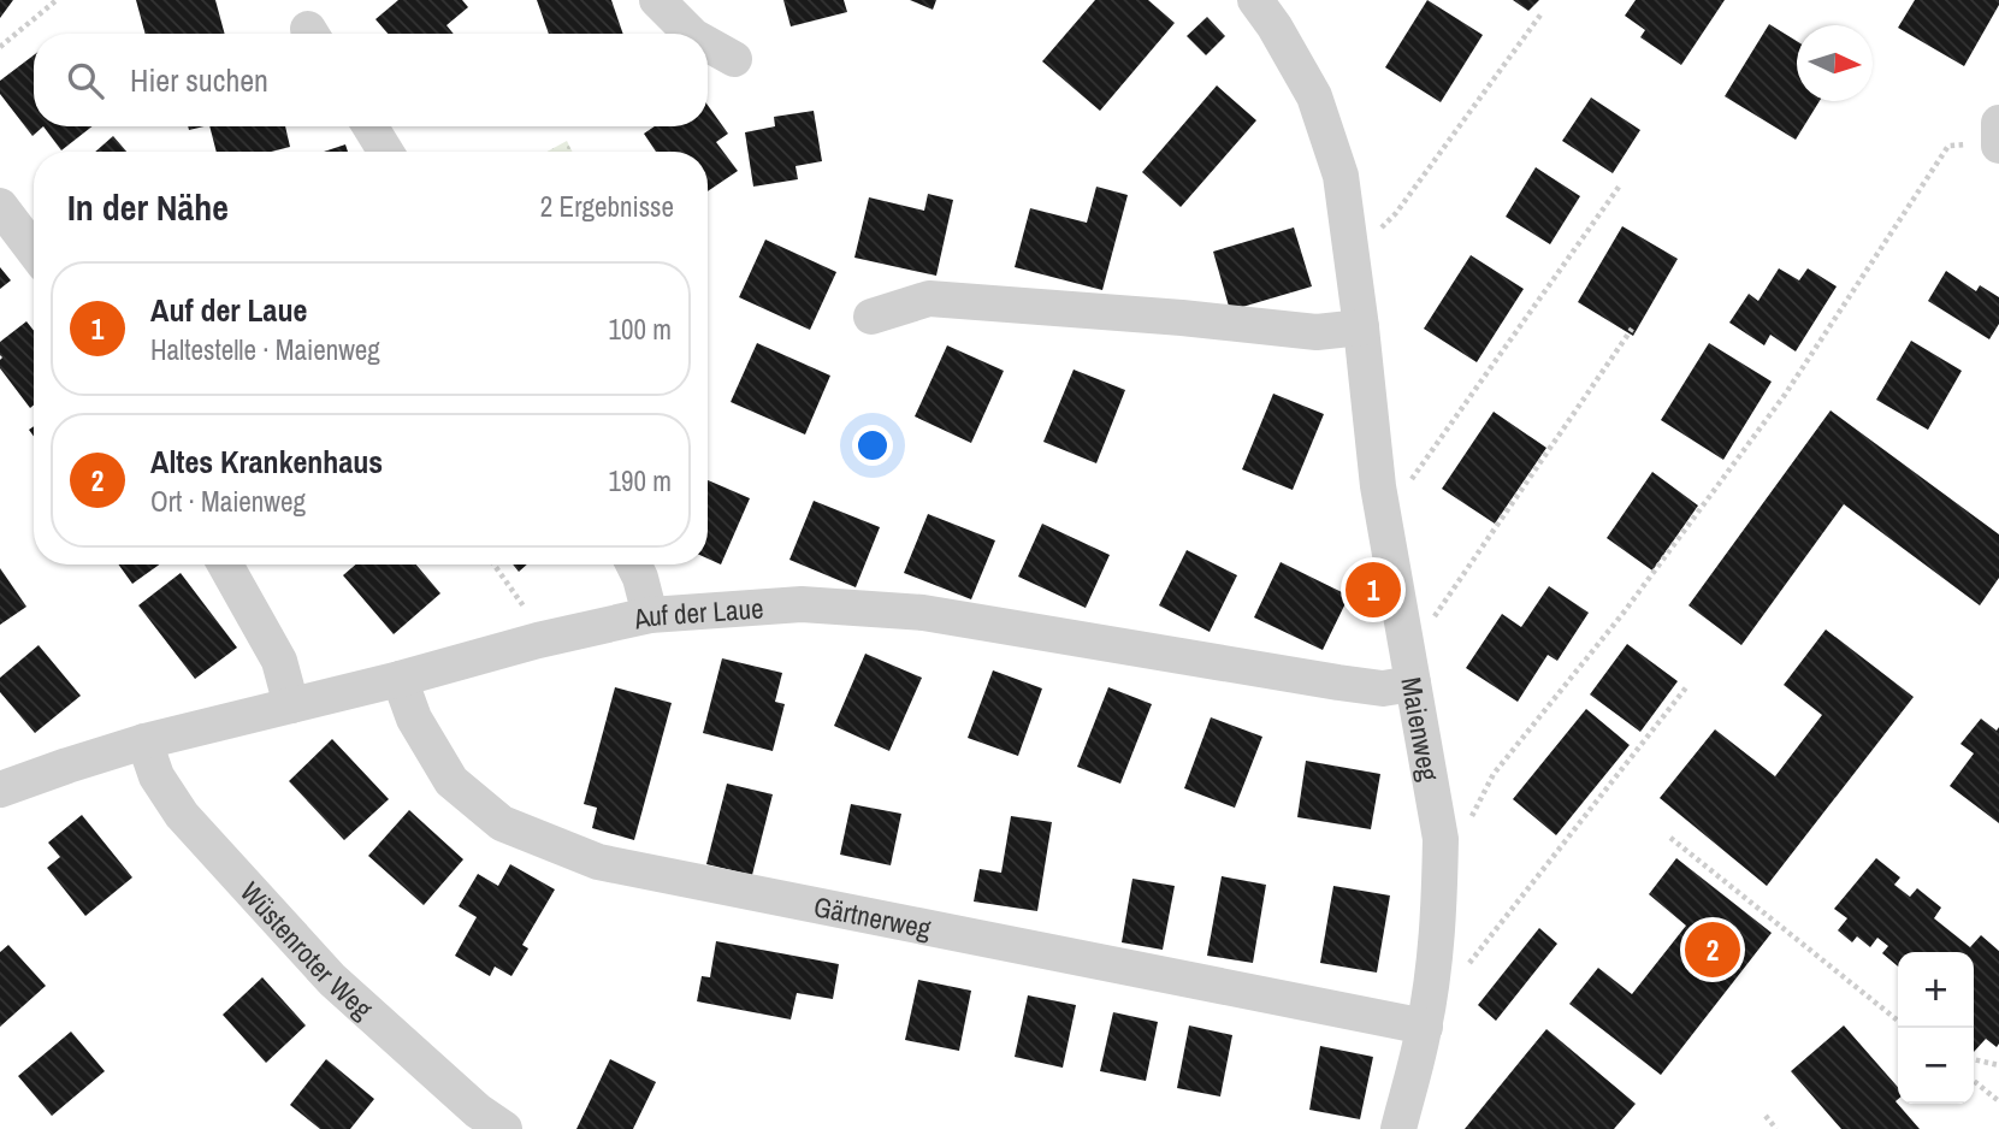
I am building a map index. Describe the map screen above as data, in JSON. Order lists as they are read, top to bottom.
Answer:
{
  "streets": {
    "street": [
      "Auf der Laue",
      "Maienweg",
      "Gärtnerweg",
      "Wüstenroter Weg"
    ]
  },
  "crossings": [
    ["Auf der Laue", "Maienweg"],
    ["Auf der Laue", "Gärtnerweg"],
    ["Auf der Laue", "Wüstenroter Weg"],
    ["Maienweg", "Gärtnerweg"]
  ],
  "north": "right",
  "page": {
    "search": "Hier suchen",
    "heading": ["In der Nähe", "2 Ergebnisse"],
    "list": [
      {
        "mark": "1",
        "name": "Auf der Laue",
        "note": "Haltestelle · Maienweg",
        "value": "100 m"
      },
      {
        "mark": "2",
        "name": "Altes Krankenhaus",
        "note": "Ort · Maienweg",
        "value": "190 m"
      }
    ],
    "pins": ["1", "2"],
    "map_buttons": ["+", "−"]
  }
}
